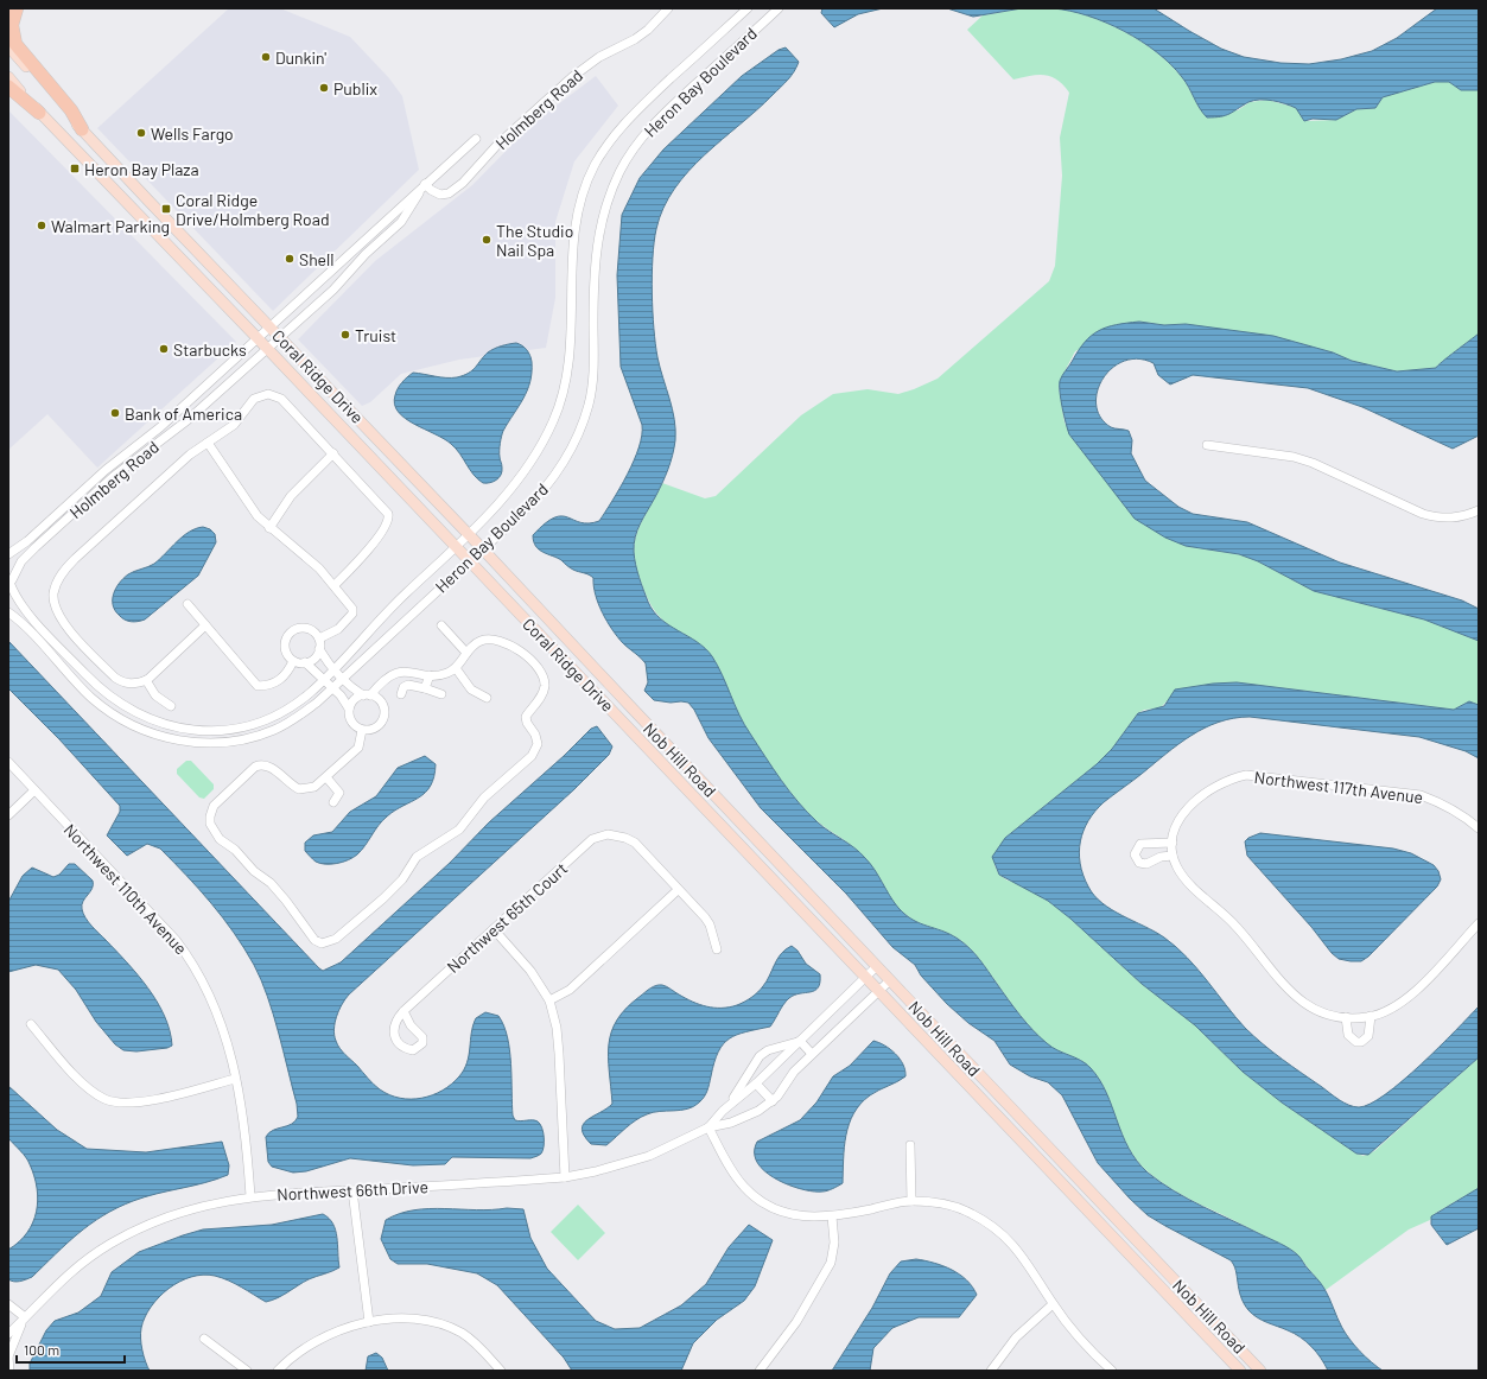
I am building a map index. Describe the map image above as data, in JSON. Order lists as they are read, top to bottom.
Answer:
{
  "streets": {
    "main road": ["Coral Ridge Drive", "Nob Hill Road"],
    "street": [
      "Heron Bay Boulevard",
      "Holmberg Road",
      "Northwest 117th Avenue",
      "Northwest 110th Avenue",
      "Northwest 65th Court",
      "Northwest 66th Drive"
    ]
  },
  "crossings": [
    ["Heron Bay Boulevard", "Holmberg Road"],
    ["Heron Bay Boulevard", "Coral Ridge Drive"],
    ["Holmberg Road", "Coral Ridge Drive"],
    ["Coral Ridge Drive", "Nob Hill Road"],
    ["Nob Hill Road", "Northwest 66th Drive"],
    ["Northwest 110th Avenue", "Northwest 66th Drive"]
  ],
  "places": {
    "other": [
      "Dunkin'",
      "Publix",
      "Wells Fargo",
      "Walmart Parking",
      "The Studio Nail Spa",
      "Shell",
      "Truist",
      "Starbucks",
      "Bank of America"
    ],
    "transit": ["Heron Bay Plaza", "Coral Ridge Drive/Holmberg Road"]
  },
  "scale_bar": "100 m"
}
